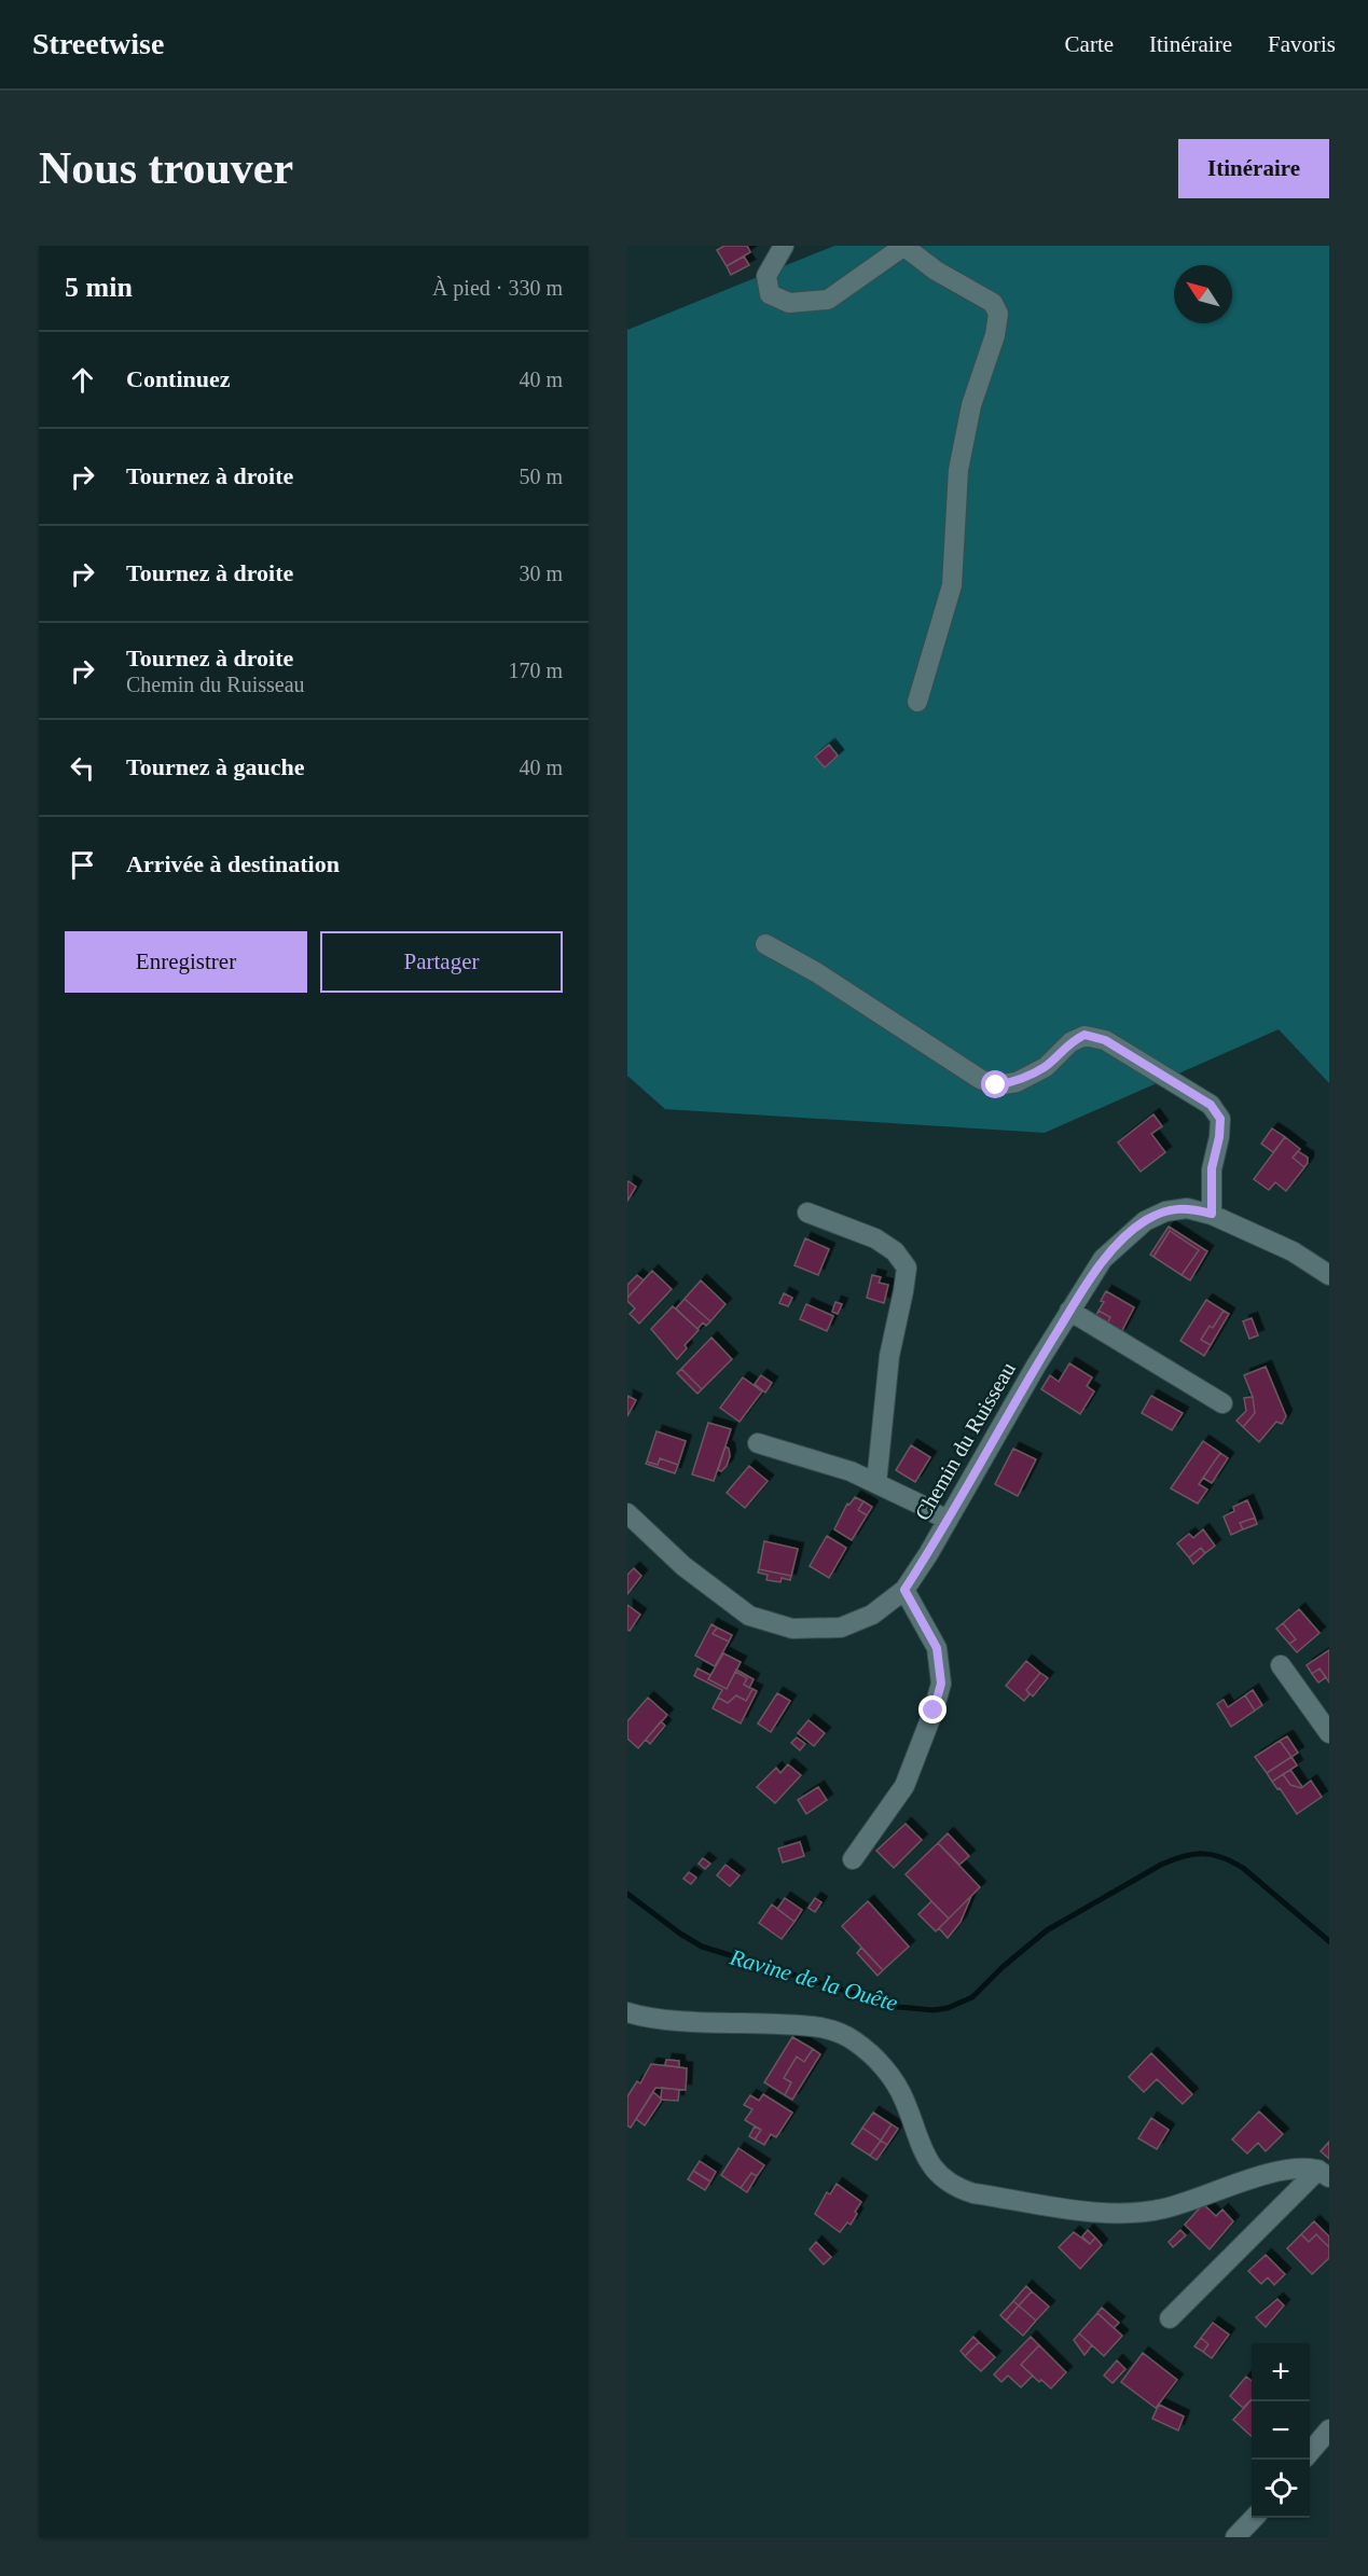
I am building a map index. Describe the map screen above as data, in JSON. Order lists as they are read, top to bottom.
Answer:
{
  "streets": {
    "street": ["Chemin du Ruisseau"]
  },
  "water": ["Ravine de la Ouête"],
  "north": "top left",
  "page": {
    "header": "Streetwise",
    "nav": ["Carte", "Itinéraire", "Favoris"],
    "buttons": [
      "Itinéraire",
      ["Enregistrer", "Partager"]
    ],
    "title": "Nous trouver",
    "heading": ["5 min", "À pied · 330 m"],
    "list": [
      ["Continuez", "40 m"],
      ["Tournez à droite", "50 m"],
      ["Tournez à droite", "30 m"],
      ["Tournez à droite", "Chemin du Ruisseau", "170 m"],
      ["Tournez à gauche", "40 m"],
      "Arrivée à destination"
    ],
    "map_buttons": ["+", "−"]
  }
}
